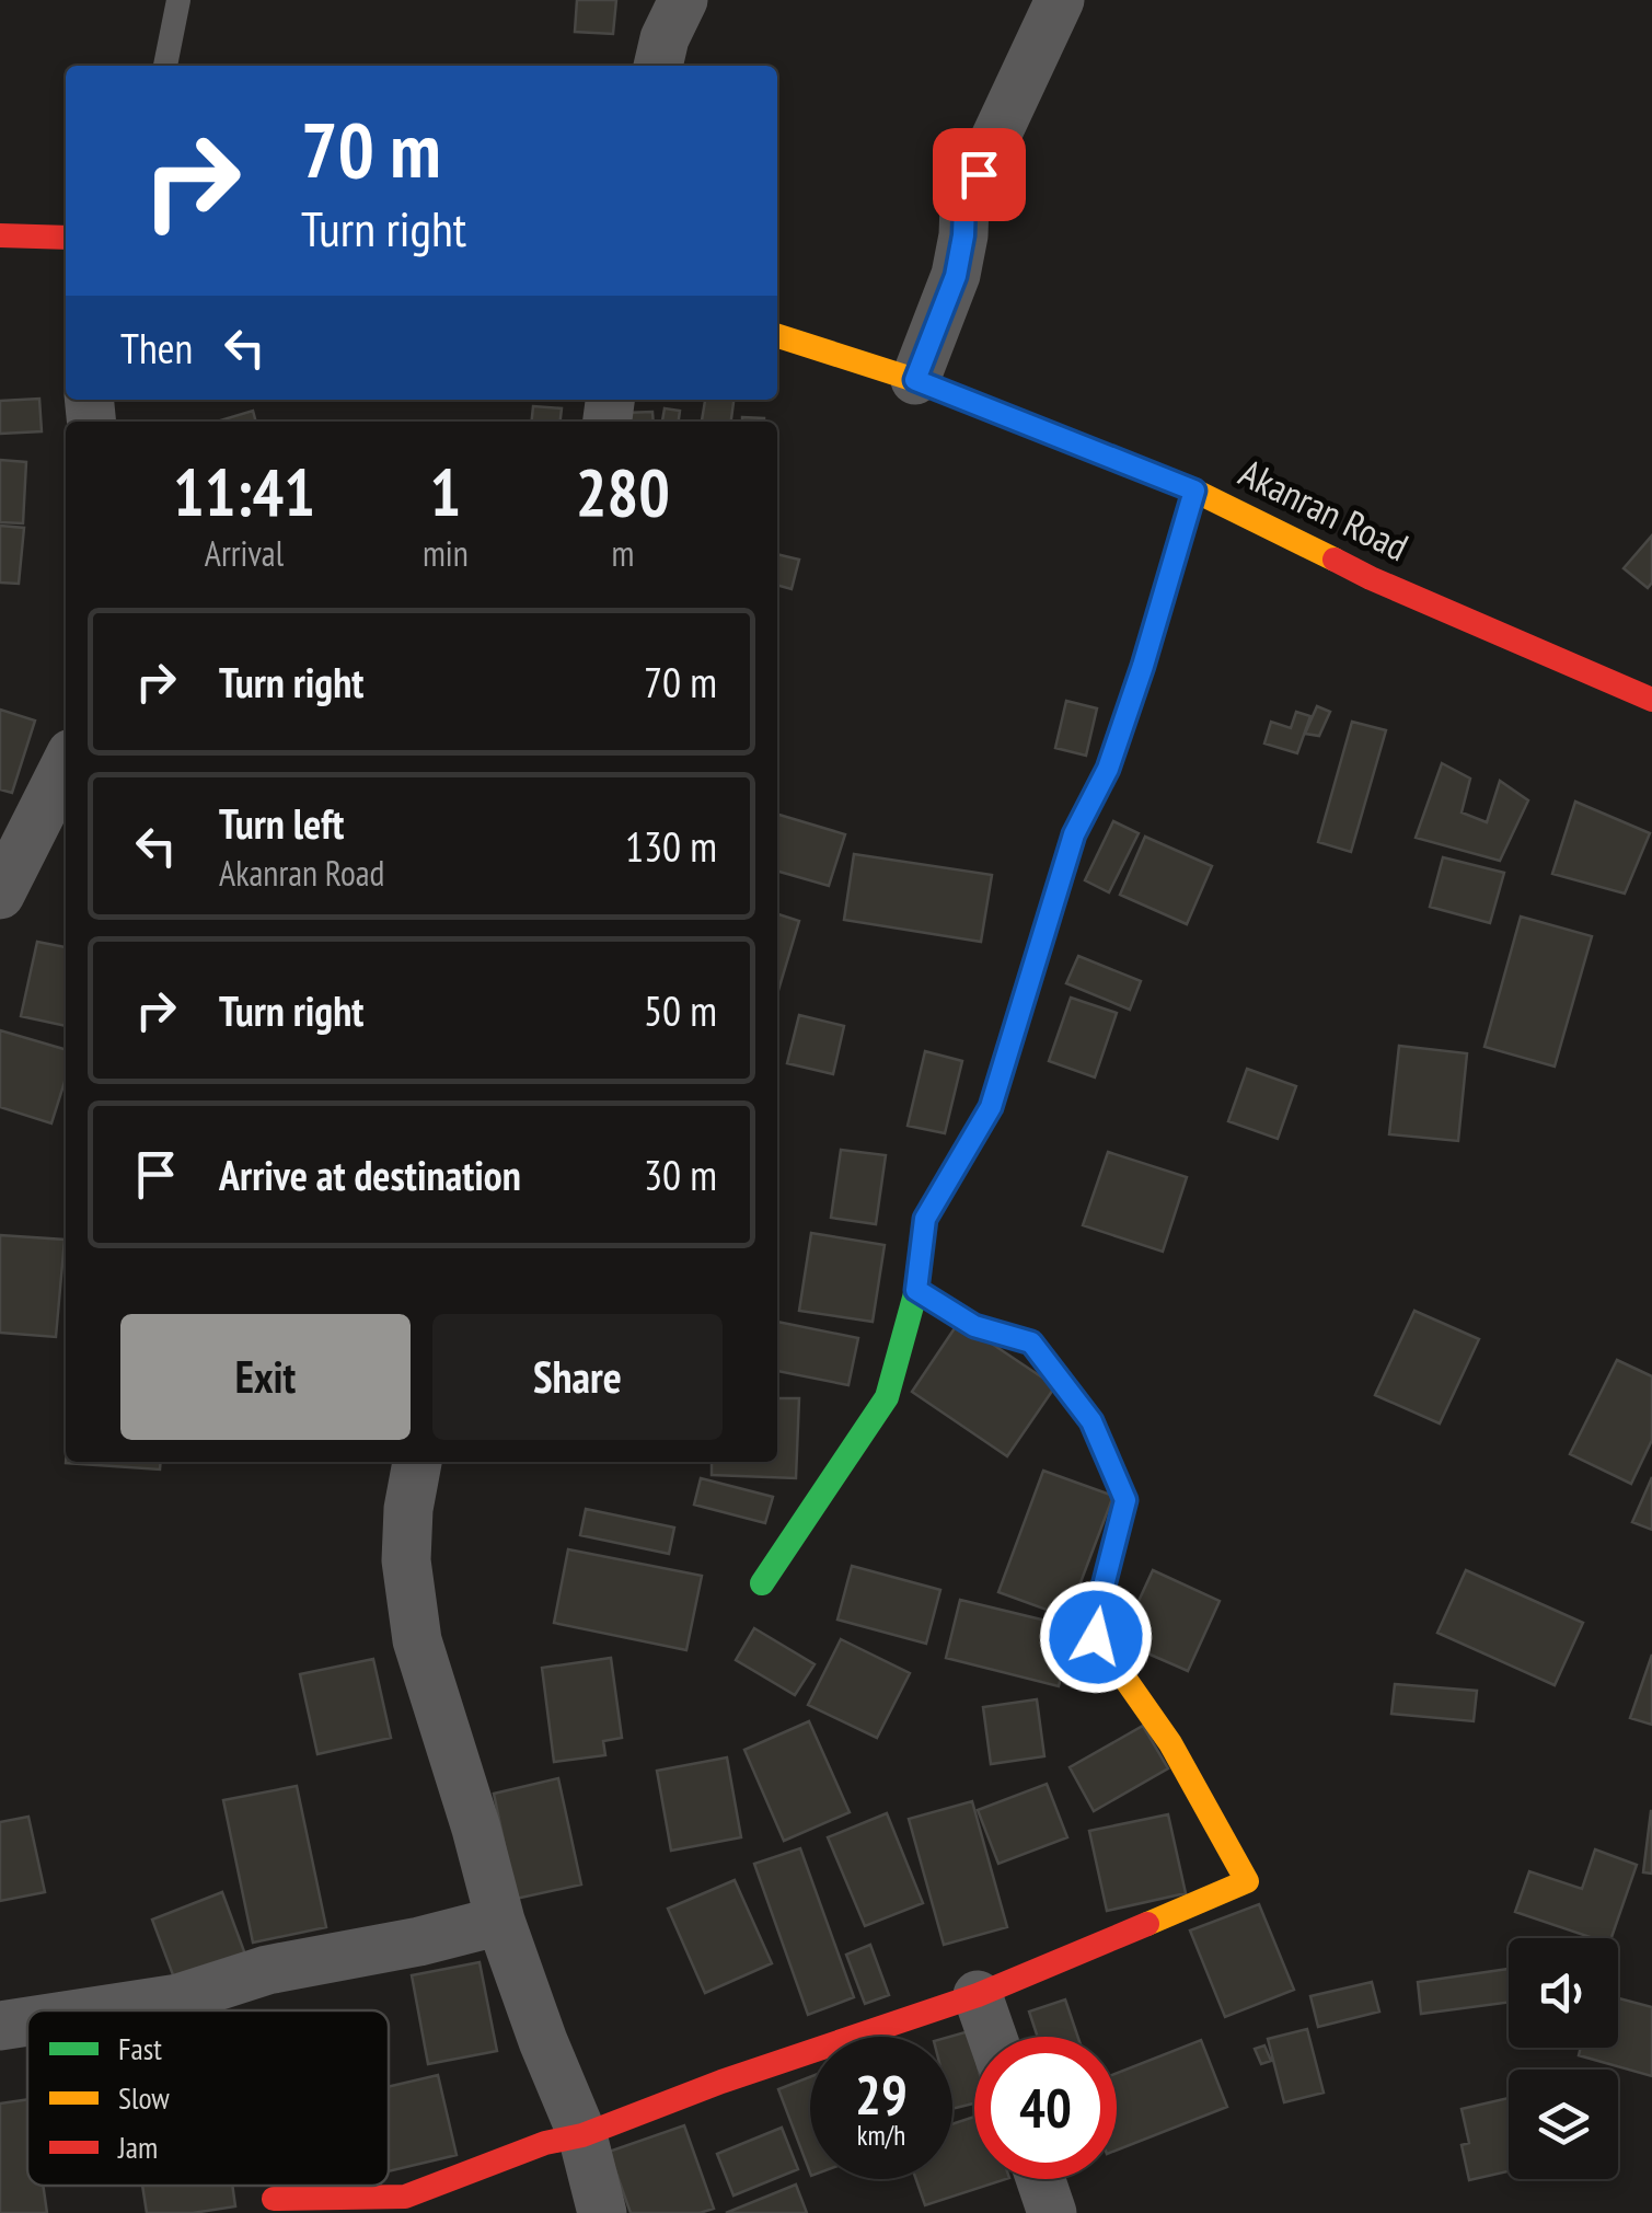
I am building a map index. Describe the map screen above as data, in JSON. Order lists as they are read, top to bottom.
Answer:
{
  "streets": {
    "street": ["Akanran Road"]
  },
  "legend": ["Fast", "Slow", "Jam"],
  "page": {
    "turn": ["70 m", "Turn right"],
    "then": "Then",
    "eta": [
      "11:41",
      "Arrival",
      "1",
      "min",
      "280",
      "m"
    ],
    "list": [
      {
        "name": "Turn right",
        "value": "70 m"
      },
      {
        "name": "Turn left",
        "note": "Akanran Road",
        "value": "130 m"
      },
      {
        "name": "Turn right",
        "value": "50 m"
      },
      {
        "name": "Arrive at destination",
        "value": "30 m"
      }
    ],
    "buttons": ["Exit", "Share"],
    "speed": "29 km/h",
    "limit": "40"
  }
}
